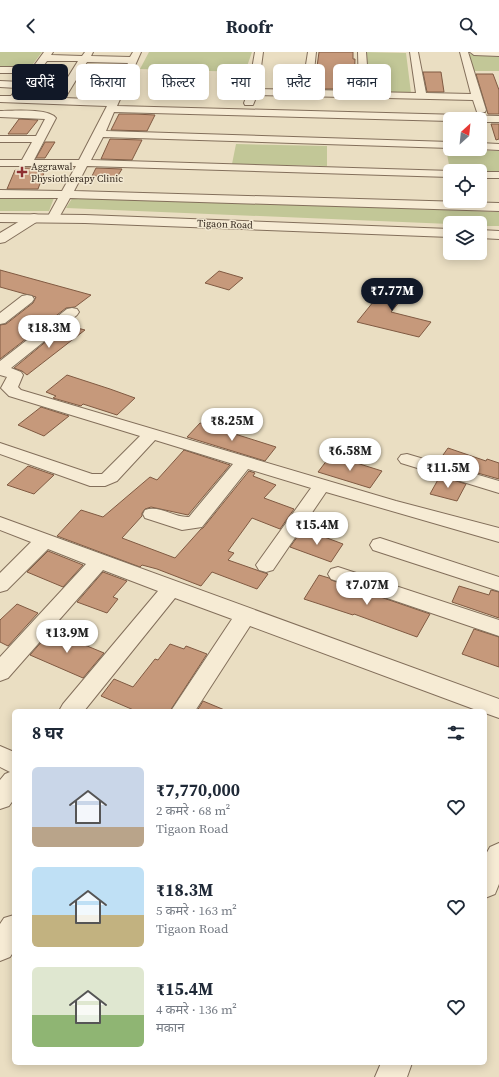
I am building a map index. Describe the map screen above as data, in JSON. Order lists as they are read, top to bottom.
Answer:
{
  "streets": {
    "street": ["Tigaon Road"]
  },
  "places": {
    "health": ["Aggrawal Physiotherapy Clinic"]
  },
  "north": "top right",
  "page": {
    "header": "Roofr",
    "chip": [
      "खरीदें",
      "किराया",
      "फ़िल्टर",
      "नया",
      "फ़्लैट",
      "मकान"
    ],
    "price": [
      "₹7.77M",
      "₹18.3M",
      "₹8.25M",
      "₹6.58M",
      "₹11.5M",
      "₹15.4M",
      "₹7.07M",
      "₹13.9M"
    ],
    "heading": "8 घर",
    "list": [
      {
        "name": "₹7,770,000",
        "note": "2 कमरे · 68 m² · Tigaon Road"
      },
      {
        "name": "₹18.3M",
        "note": "5 कमरे · 163 m² · Tigaon Road"
      },
      {
        "name": "₹15.4M",
        "note": "4 कमरे · 136 m² · मकान"
      }
    ]
  }
}
